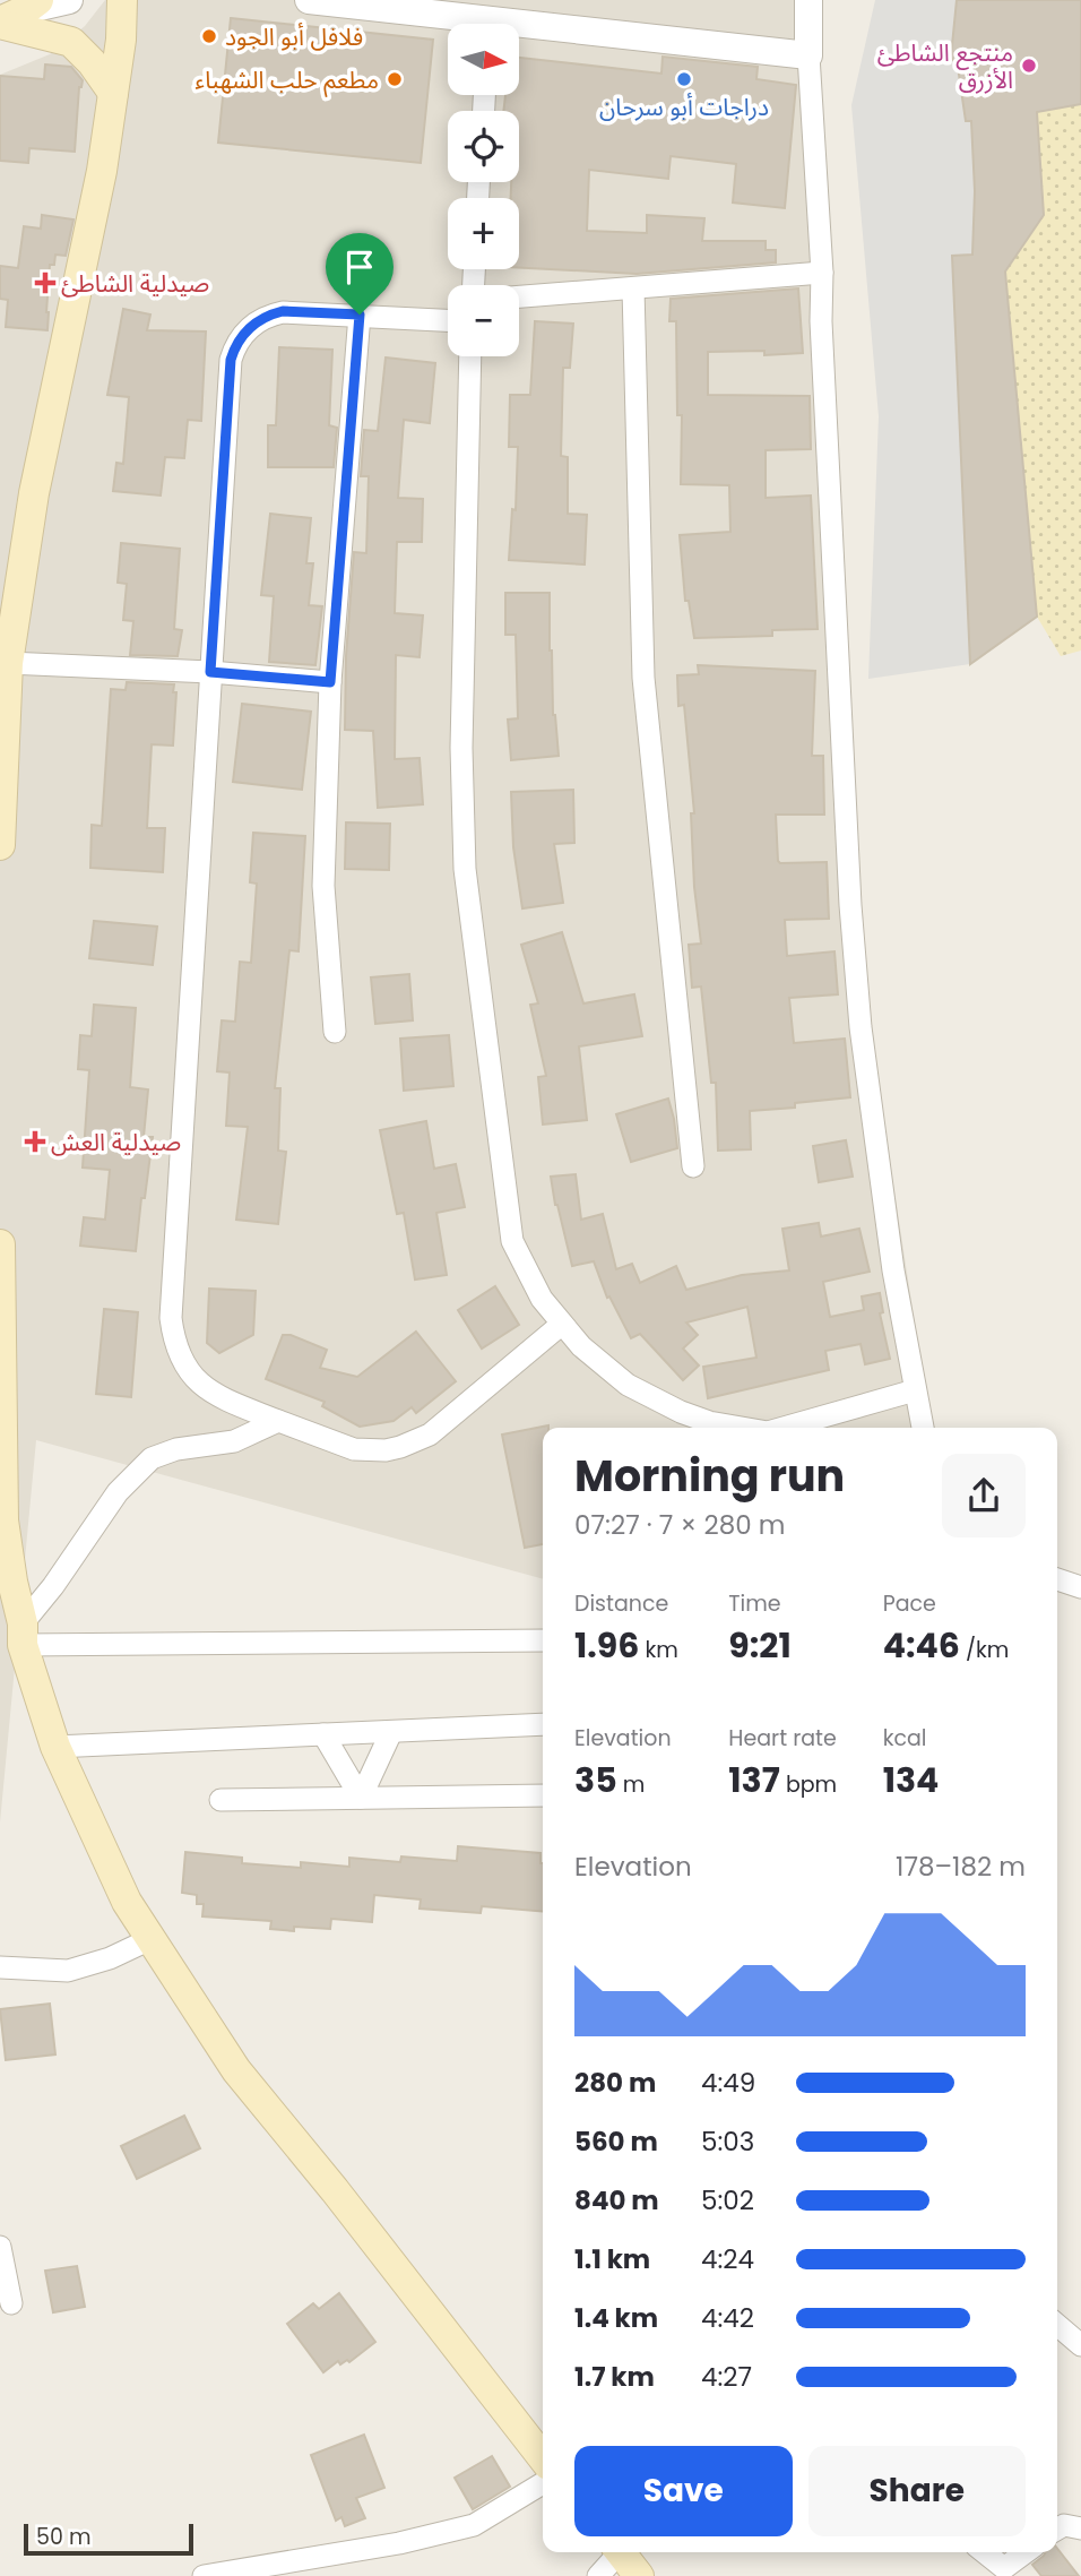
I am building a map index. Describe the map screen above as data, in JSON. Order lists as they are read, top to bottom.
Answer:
{
  "places": {
    "other": [
      "فلافل أبو الجود",
      "منتجع الشاطئ الأزرق",
      "مطعم حلب الشهباء",
      "دراجات أبو سرحان"
    ],
    "health": ["صيدلية الشاطئ", "صيدلية العش"]
  },
  "scale_bar": "50 m",
  "north": "right",
  "page": {
    "map_buttons": ["+", "−"],
    "heading": ["Morning run", "07:27 · 7 × 280 m"],
    "stats": [
      ["Distance", "1.96 km"],
      ["Time", "9:21"],
      ["Pace", "4:46 /km"],
      ["Elevation", "35 m"],
      ["Heart rate", "137 bpm"],
      ["kcal", "134"]
    ],
    "chart": ["Elevation", "178–182 m"],
    "list": [
      {
        "name": "280 m",
        "note": "4:49"
      },
      {
        "name": "560 m",
        "note": "5:03"
      },
      {
        "name": "840 m",
        "note": "5:02"
      },
      {
        "name": "1.1 km",
        "note": "4:24"
      },
      {
        "name": "1.4 km",
        "note": "4:42"
      },
      {
        "name": "1.7 km",
        "note": "4:27"
      }
    ],
    "buttons": ["Save", "Share"],
    "scale": "50 m"
  }
}
